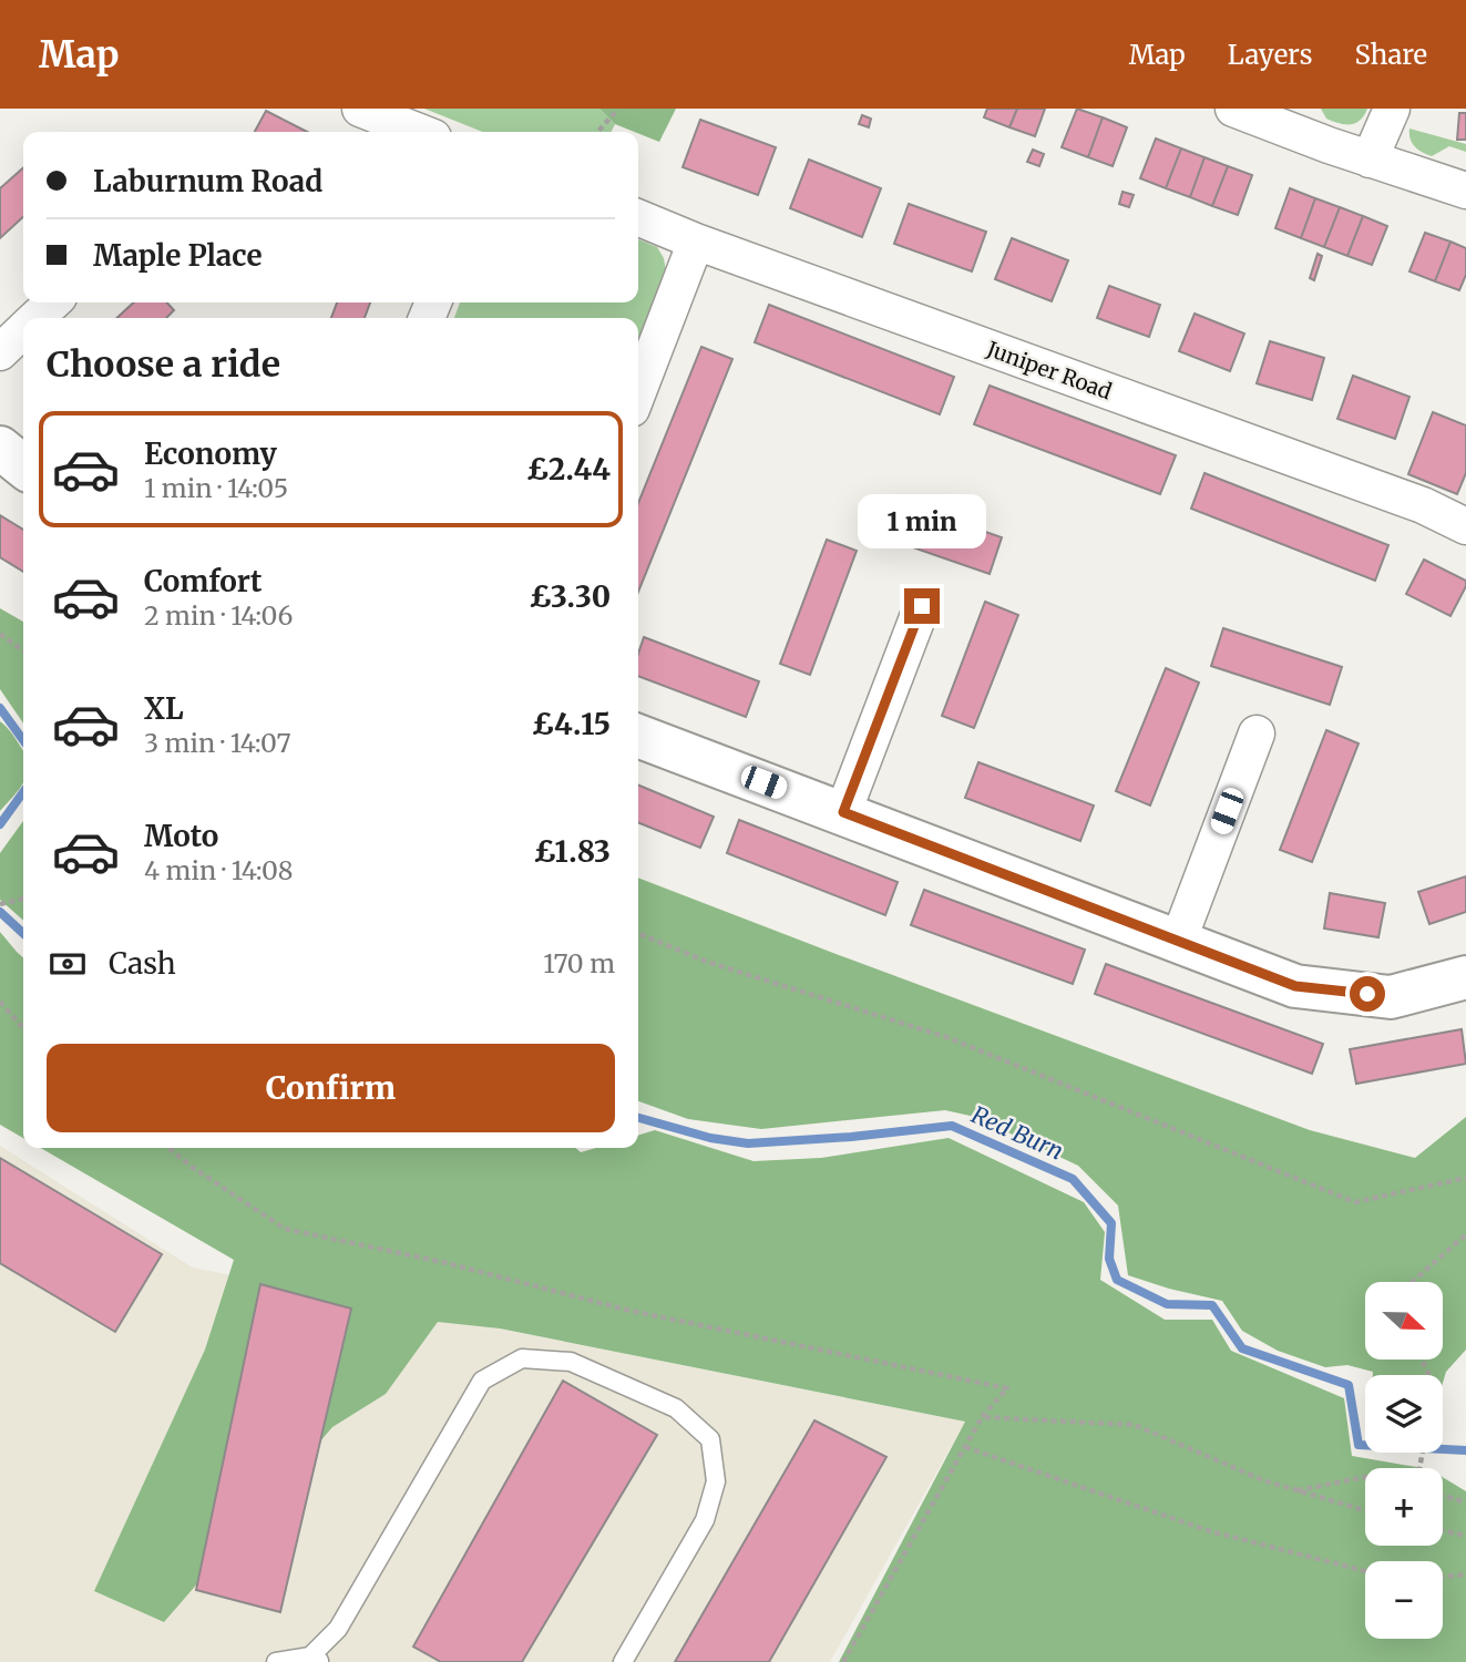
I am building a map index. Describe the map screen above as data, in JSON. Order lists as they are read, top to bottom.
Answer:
{
  "streets": {
    "street": ["Juniper Road"]
  },
  "water": ["Red Burn"],
  "north": "right",
  "page": {
    "header": "Map",
    "nav": ["Map", "Layers", "Share"],
    "banner": ["Laburnum Road", "Maple Place"],
    "heading": "Choose a ride",
    "list": [
      {
        "name": "Economy",
        "note": "1 min · 14:05",
        "value": "£2.44"
      },
      {
        "name": "Comfort",
        "note": "2 min · 14:06",
        "value": "£3.30"
      },
      {
        "name": "XL",
        "note": "3 min · 14:07",
        "value": "£4.15"
      },
      {
        "name": "Moto",
        "note": "4 min · 14:08",
        "value": "£1.83"
      }
    ],
    "bubble": "1 min",
    "pay": ["Cash", "170 m"],
    "buttons": "Confirm",
    "map_buttons": ["+", "−"]
  }
}
